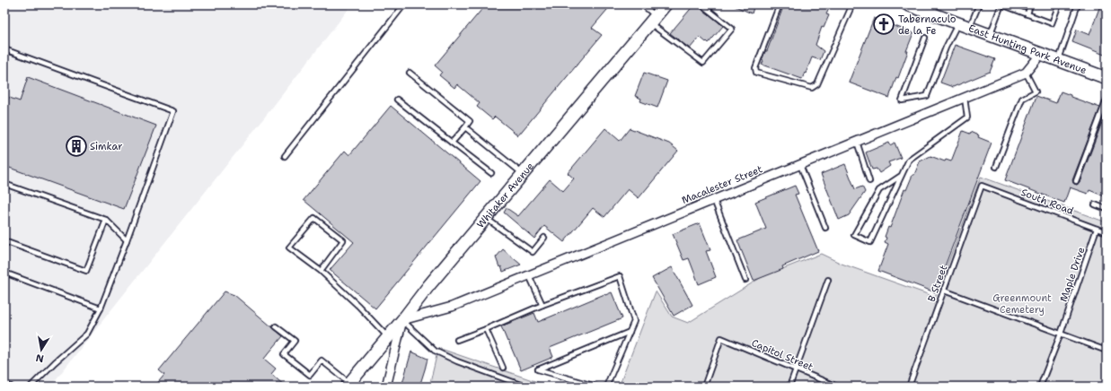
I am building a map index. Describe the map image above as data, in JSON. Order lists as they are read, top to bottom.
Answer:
{
  "streets": {
    "main road": ["East Hunting Park Avenue", "Whitaker Avenue"],
    "street": ["Macalester Street"],
    "lane": [
      "South Road",
      "Maple Drive",
      "B Street",
      "Capitol Street"
    ]
  },
  "crossings": [
    ["East Hunting Park Avenue", "Macalester Street"],
    ["Macalester Street", "Whitaker Avenue"],
    ["South Road", "Maple Drive"],
    ["South Road", "B Street"]
  ],
  "parks": ["Greenmount Cemetery"],
  "places": {
    "church": ["Tabernaculo de la Fe"],
    "building": ["Simkar"]
  },
  "north": "bottom"
}
